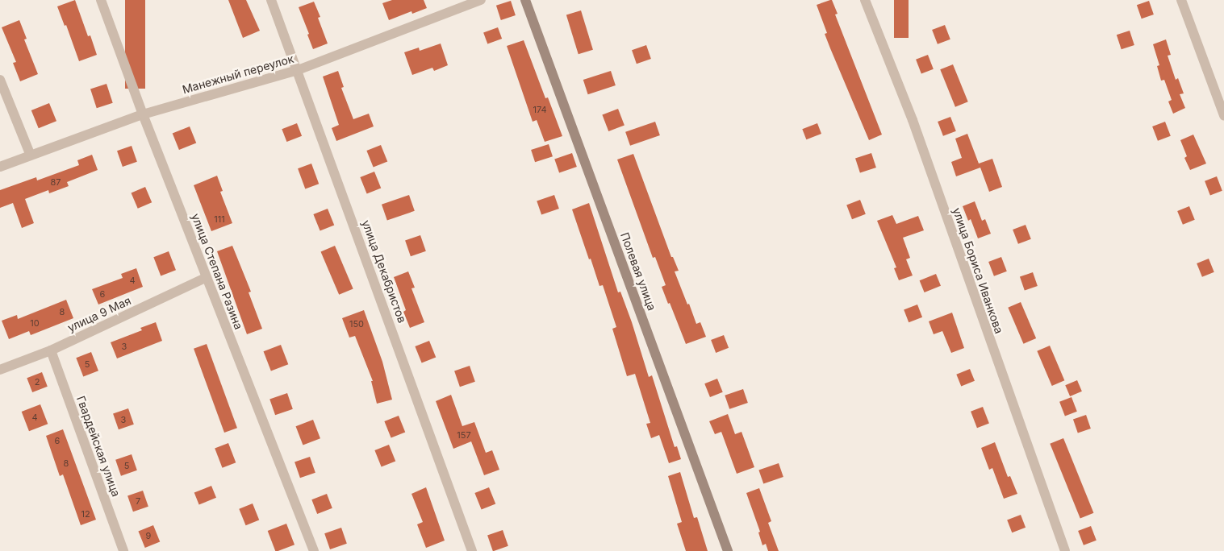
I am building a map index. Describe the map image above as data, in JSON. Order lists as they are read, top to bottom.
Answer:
{
  "streets": {
    "street": [
      "Манежный переулок",
      "улица Бориса Иванкова",
      "улица Степана Разина",
      "улица Декабристов",
      "Полевая улица",
      "улица 9 Мая",
      "Гвардейская улица"
    ]
  },
  "crossings": [
    ["Манежный переулок", "улица Степана Разина"],
    ["Манежный переулок", "улица Декабристов"],
    ["улица Степана Разина", "улица 9 Мая"],
    ["улица 9 Мая", "Гвардейская улица"]
  ],
  "house_numbers": [
    "174",
    "87",
    "111",
    "4",
    "6",
    "8",
    "10",
    "150",
    "3",
    "5",
    "2",
    "4",
    "3",
    "157",
    "6",
    "8",
    "5",
    "7",
    "12",
    "9"
  ]
}
